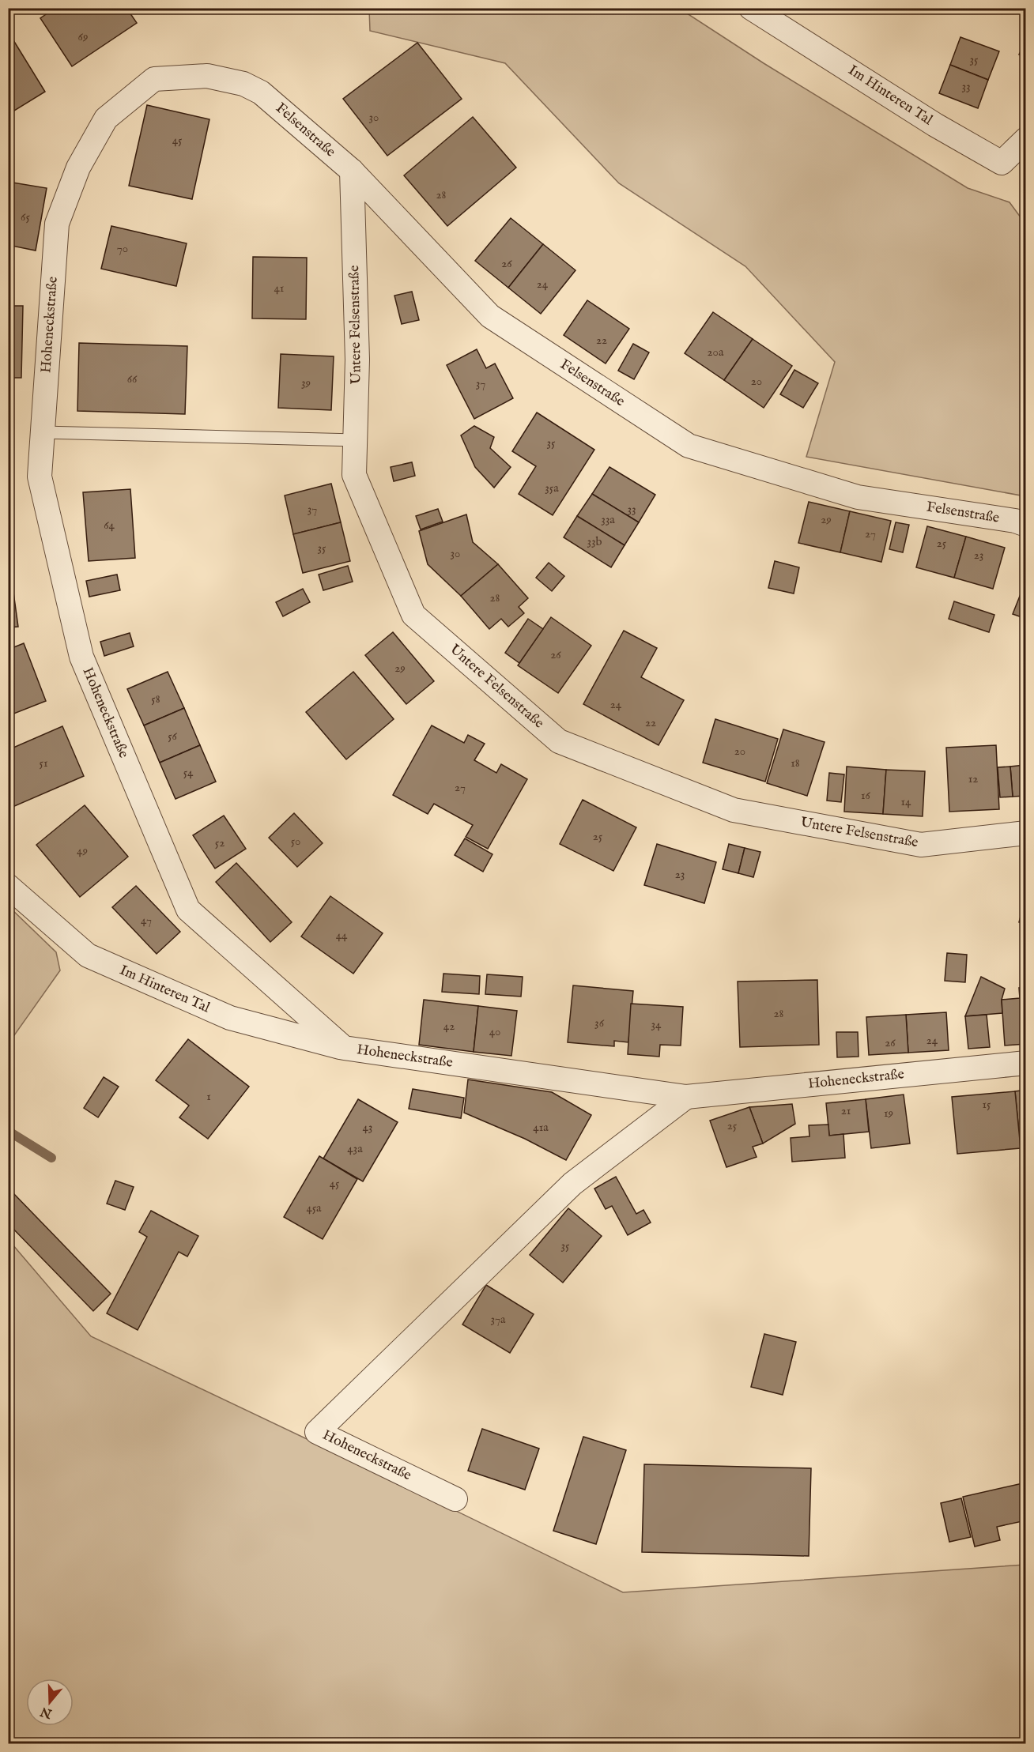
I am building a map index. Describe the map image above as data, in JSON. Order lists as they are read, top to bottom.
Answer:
{
  "streets": {
    "street": [
      "Im Hinteren Tal",
      "Felsenstraße",
      "Hoheneckstraße",
      "Untere Felsenstraße"
    ]
  },
  "crossings": [
    ["Im Hinteren Tal", "Hoheneckstraße"],
    ["Felsenstraße", "Hoheneckstraße"],
    ["Felsenstraße", "Untere Felsenstraße"]
  ],
  "house_numbers": [
    "69",
    "35",
    "33",
    "30",
    "45",
    "28",
    "65",
    "70",
    "26",
    "24",
    "41",
    "22",
    "20a",
    "66",
    "20",
    "39",
    "37",
    "35",
    "35a",
    "37",
    "33",
    "33a",
    "29",
    "64",
    "27",
    "33b",
    "25",
    "35",
    "30",
    "23",
    "28",
    "26",
    "29",
    "58",
    "24",
    "22",
    "56",
    "20",
    "51",
    "18",
    "54",
    "12",
    "27",
    "16",
    "14",
    "25",
    "50",
    "52",
    "49",
    "23",
    "47",
    "44",
    "28",
    "36",
    "34",
    "42",
    "40",
    "24",
    "26",
    "1",
    "15",
    "21",
    "19",
    "25",
    "43",
    "41a",
    "43a",
    "45",
    "45a",
    "35",
    "37a"
  ],
  "north": "bottom"
}
